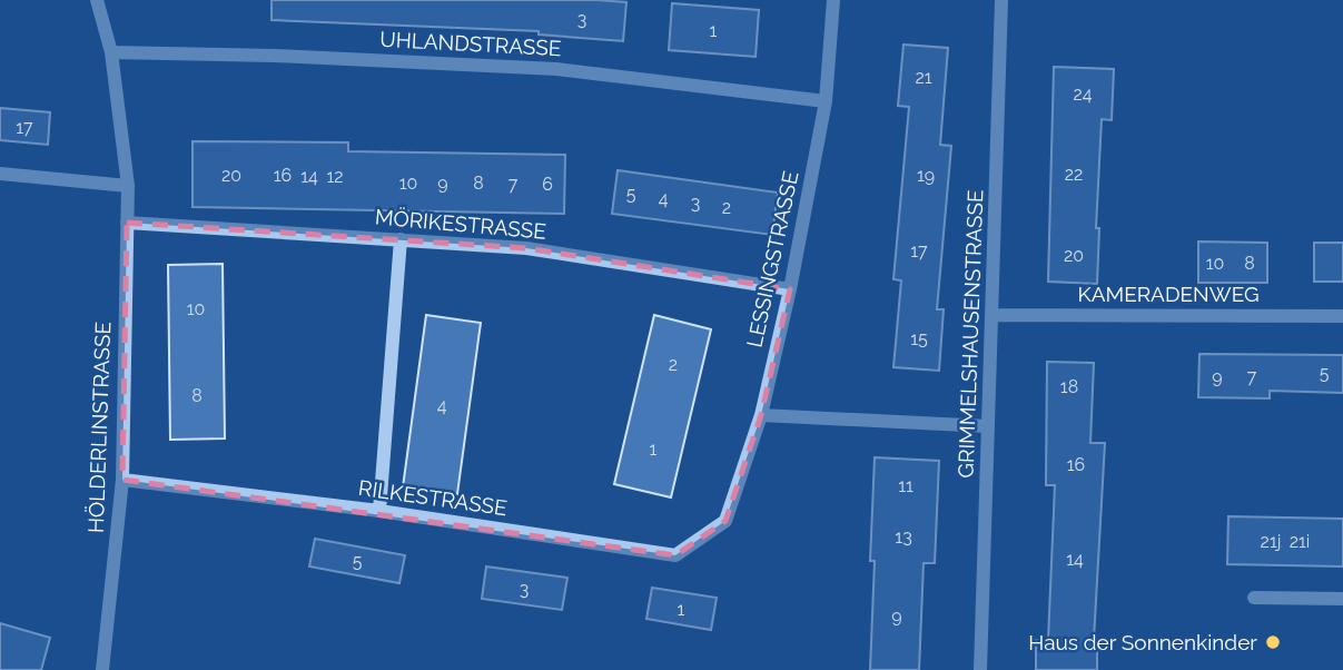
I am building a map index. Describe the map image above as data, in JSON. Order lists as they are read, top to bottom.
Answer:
{
  "streets": {
    "street": [
      "UHLANDSTRASSE",
      "MÖRIKESTRASSE",
      "LESSINGSTRASSE",
      "KAMERADENWEG",
      "GRIMMELSHAUSENSTRASSE",
      "HÖLDERLINSTRASSE",
      "RILKESTRASSE"
    ]
  },
  "crossings": [
    ["UHLANDSTRASSE", "LESSINGSTRASSE"],
    ["UHLANDSTRASSE", "HÖLDERLINSTRASSE"],
    ["MÖRIKESTRASSE", "LESSINGSTRASSE"],
    ["MÖRIKESTRASSE", "HÖLDERLINSTRASSE"],
    ["LESSINGSTRASSE", "RILKESTRASSE"],
    ["KAMERADENWEG", "GRIMMELSHAUSENSTRASSE"],
    ["HÖLDERLINSTRASSE", "RILKESTRASSE"]
  ],
  "places": ["Haus der Sonnenkinder"],
  "house_numbers": [
    "3",
    "1",
    "21",
    "24",
    "17",
    "22",
    "20",
    "16",
    "19",
    "14",
    "12",
    "10",
    "9",
    "8",
    "7",
    "6",
    "5",
    "4",
    "3",
    "2",
    "17",
    "20",
    "10",
    "8",
    "10",
    "15",
    "2",
    "5",
    "9",
    "7",
    "18",
    "8",
    "4",
    "1",
    "16",
    "11",
    "13",
    "21j",
    "21i",
    "14",
    "5",
    "3",
    "1",
    "9"
  ]
}
